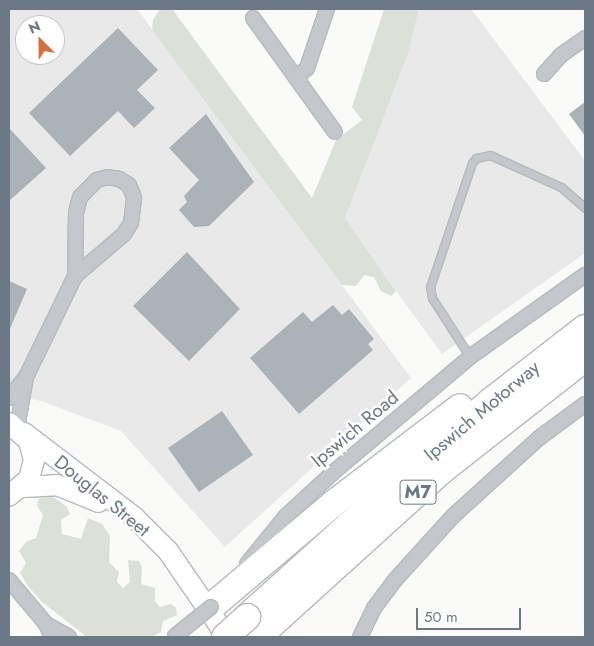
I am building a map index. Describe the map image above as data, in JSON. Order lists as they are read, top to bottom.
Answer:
{
  "streets": {
    "highway": ["Ipswich Motorway", "M7"],
    "main road": ["Douglas Street"],
    "street": ["Ipswich Road"]
  },
  "crossings": [
    ["Ipswich Motorway", "Douglas Street"]
  ],
  "scale_bar": "50 m",
  "north": "top left"
}
